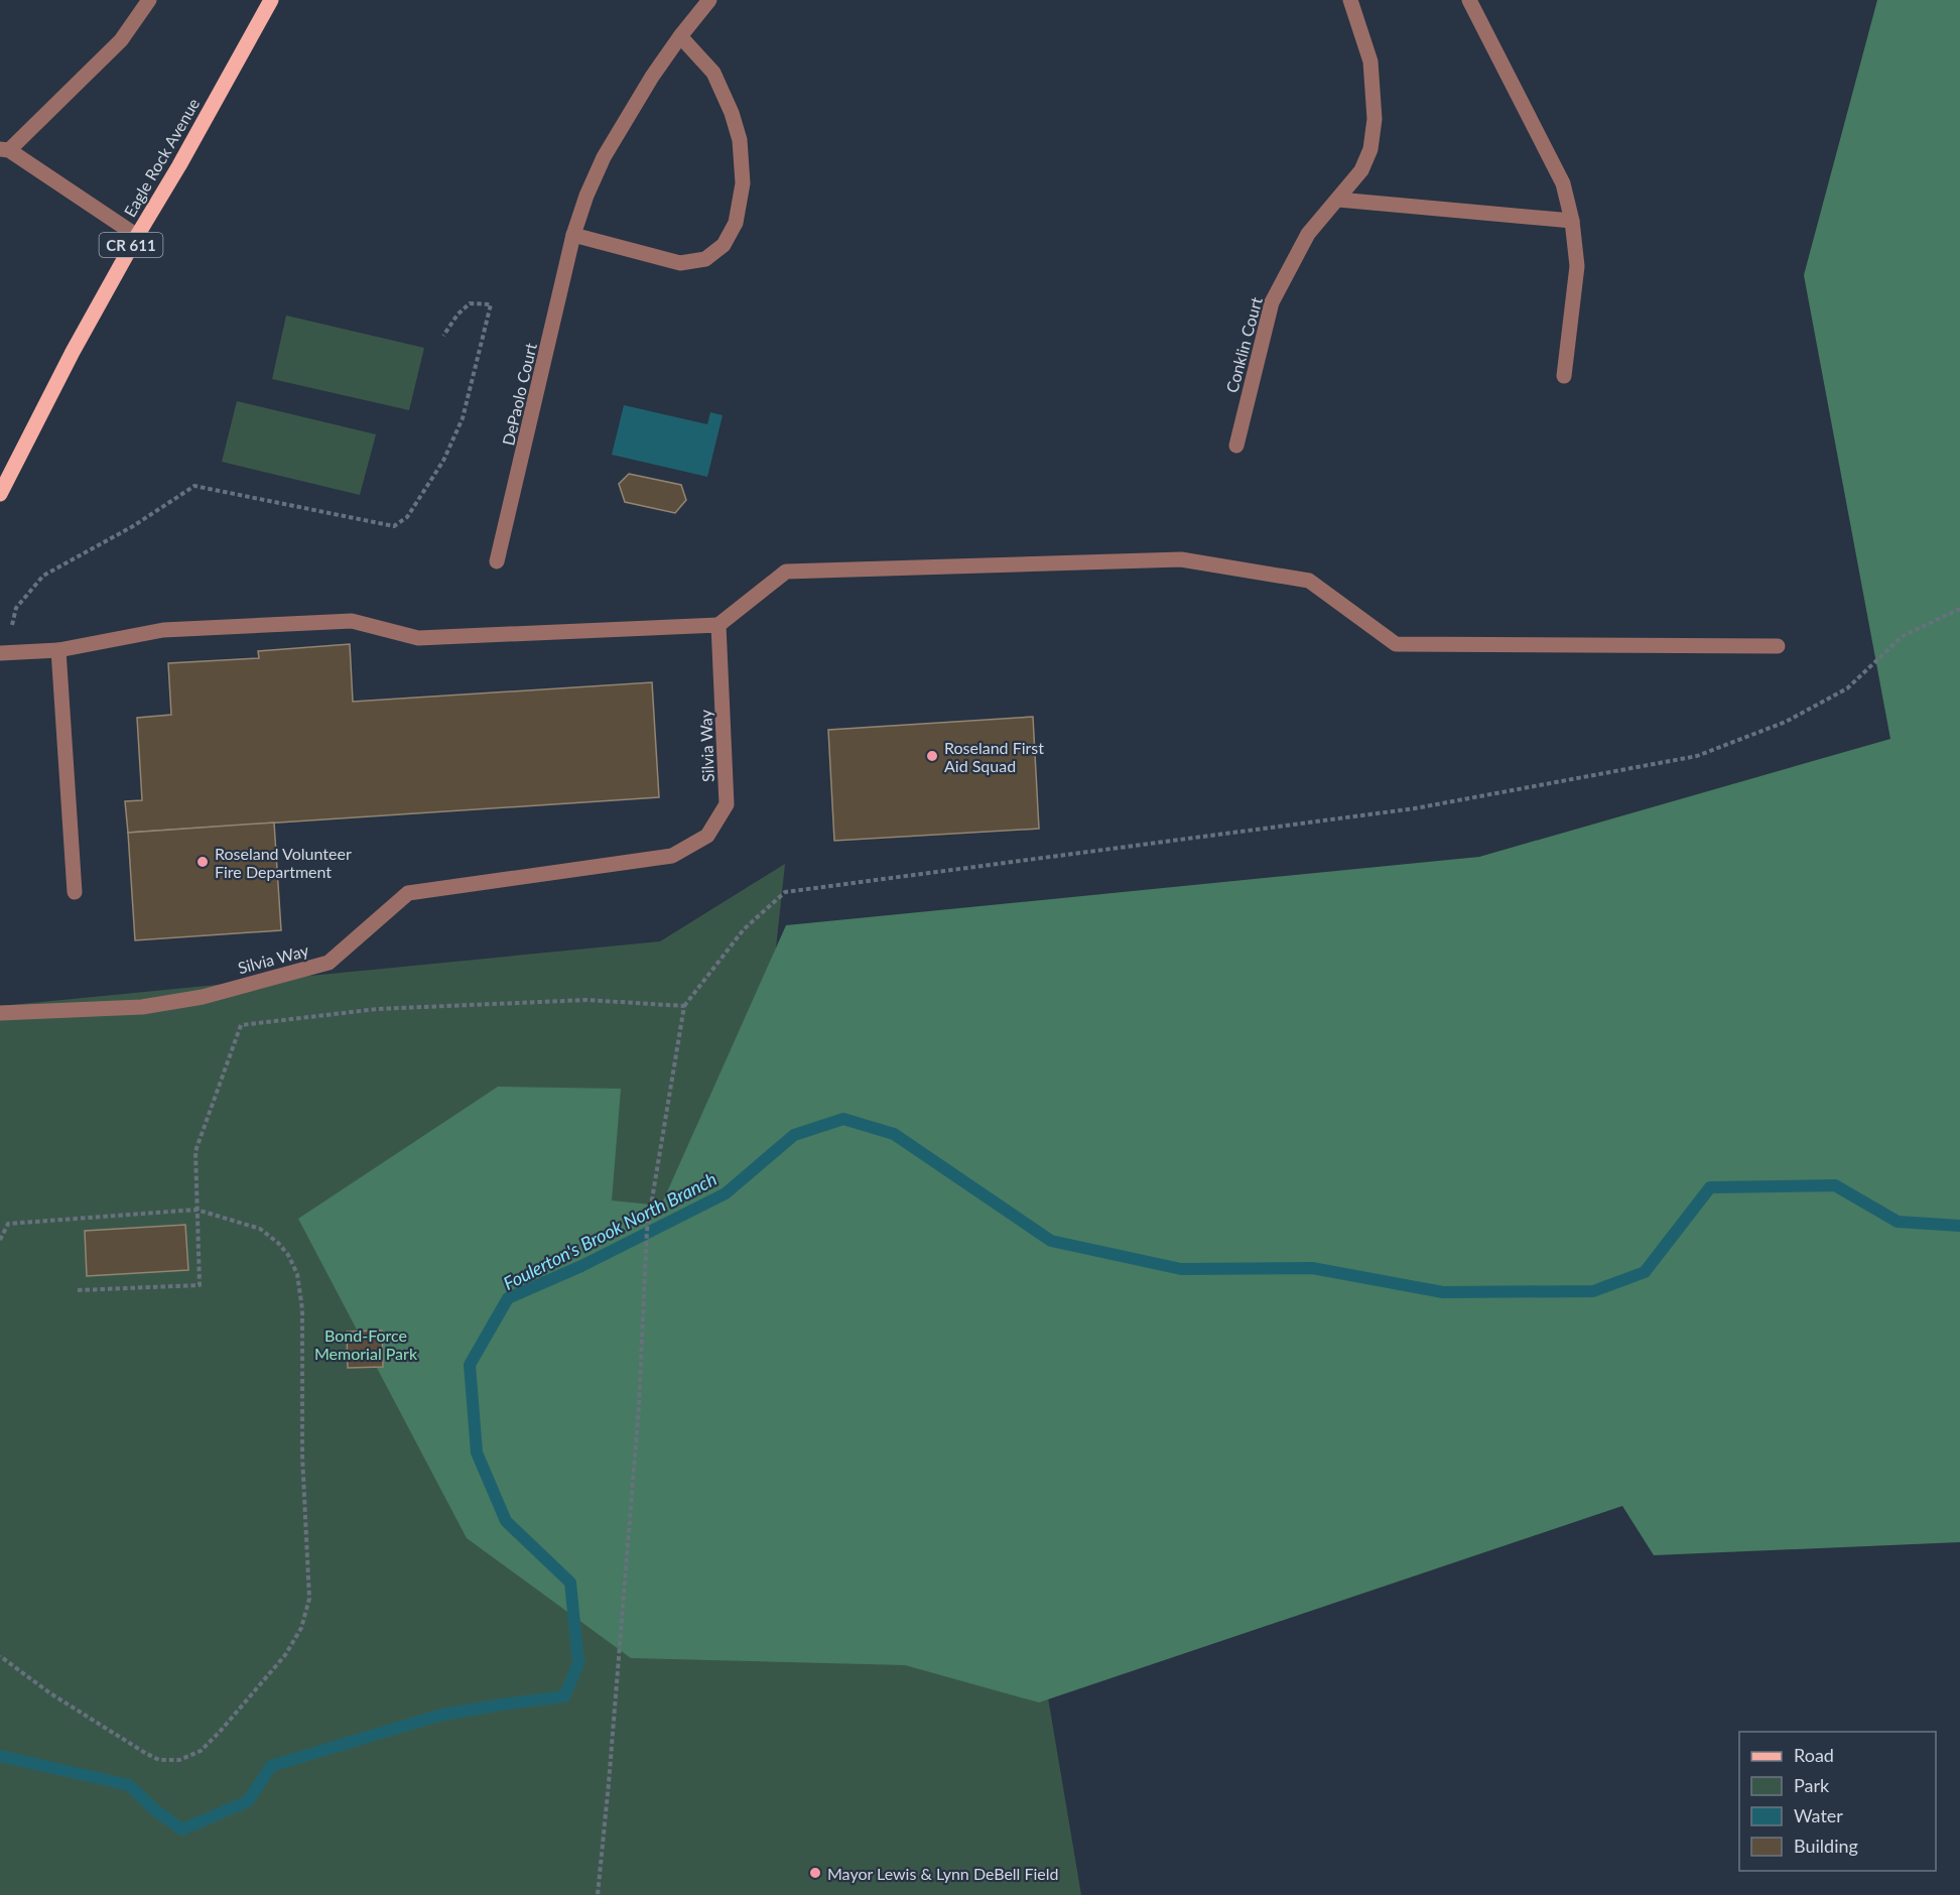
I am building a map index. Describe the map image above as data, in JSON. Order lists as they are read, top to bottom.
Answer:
{
  "streets": {
    "main road": ["Eagle Rock Avenue", "CR 611"],
    "street": ["Conklin Court", "DePaolo Court", "Silvia Way"]
  },
  "water": ["Foulerton's Brook North Branch"],
  "parks": ["Bond-Force Memorial Park"],
  "places": ["Roseland First Aid Squad", "Roseland Volunteer Fire Department", "Mayor Lewis & Lynn DeBell Field"],
  "legend": [
    "Road",
    "Park",
    "Water",
    "Building"
  ]
}
